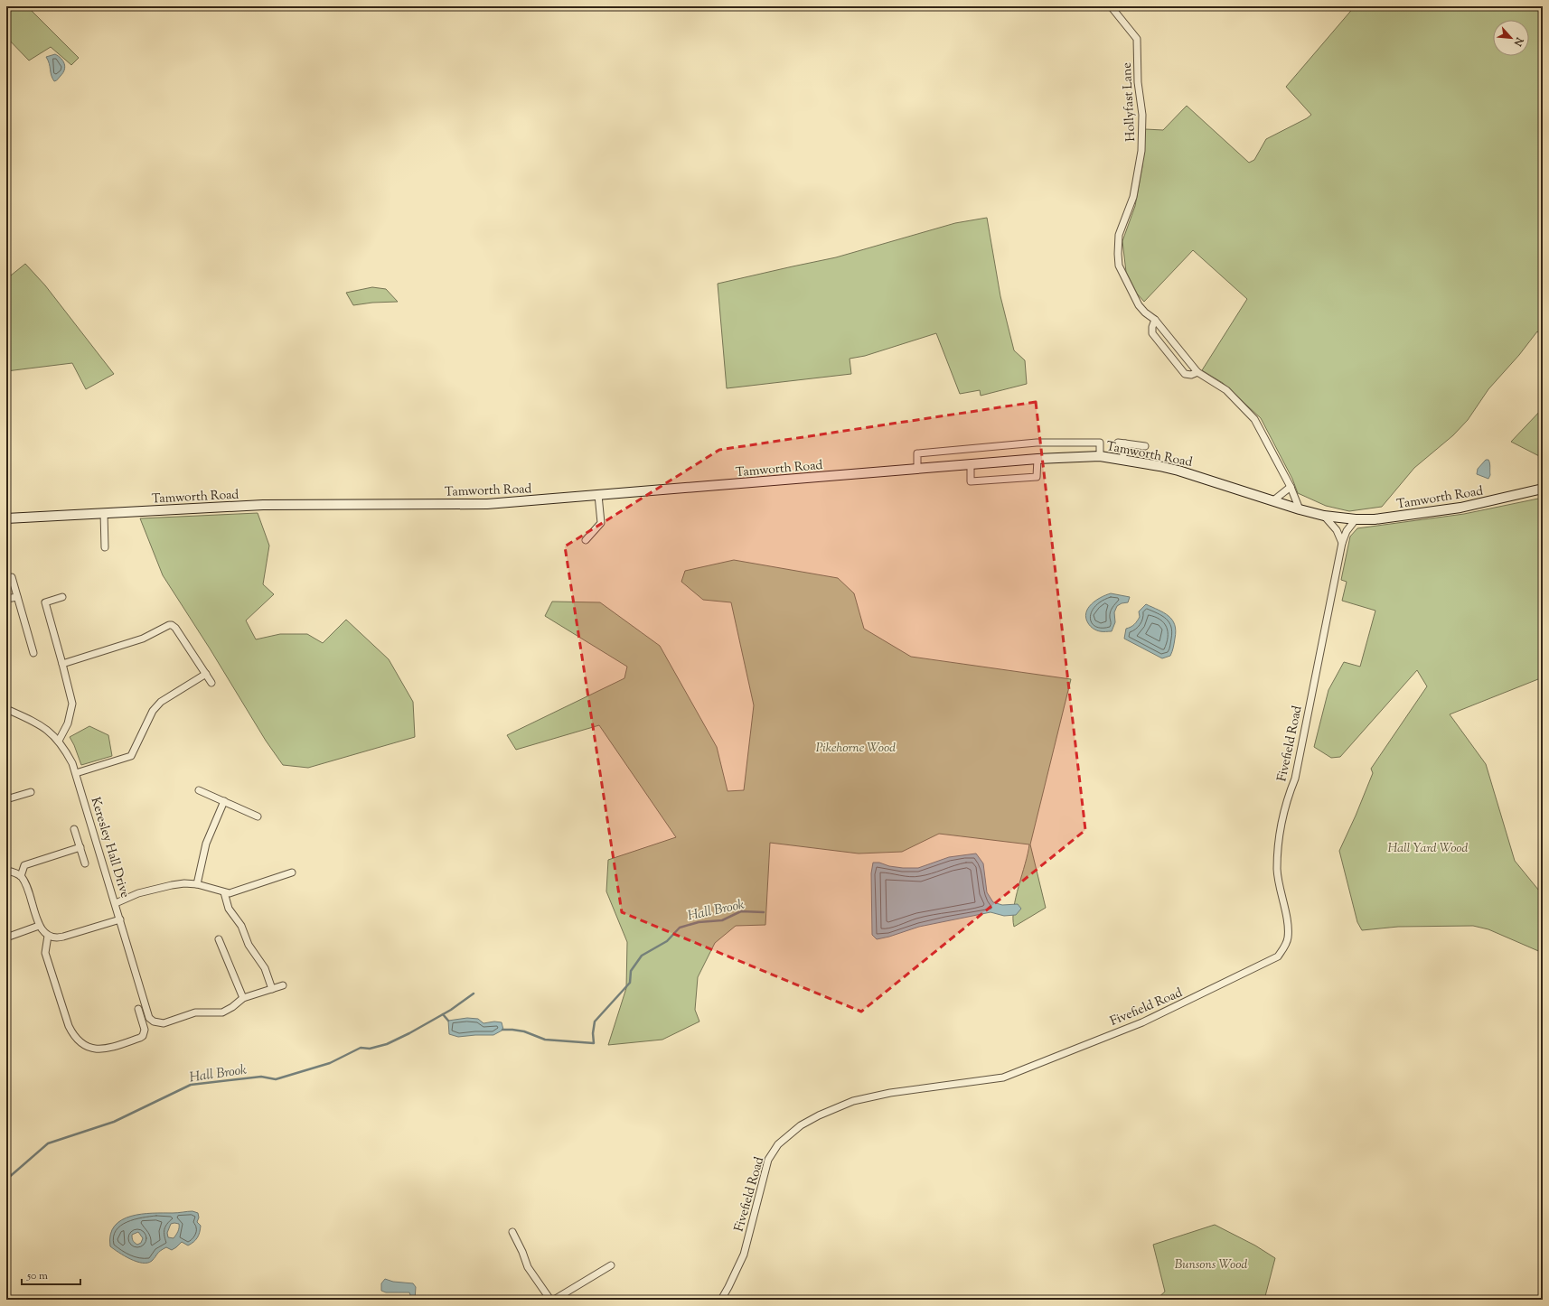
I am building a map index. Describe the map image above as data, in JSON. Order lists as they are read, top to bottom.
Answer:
{
  "streets": {
    "main road": ["Tamworth Road"],
    "street": ["Hollyfast Lane", "Fivefield Road", "Keresley Hall Drive"]
  },
  "crossings": [
    ["Hollyfast Lane", "Tamworth Road"],
    ["Tamworth Road", "Fivefield Road"]
  ],
  "water": ["Hall Brook"],
  "parks": ["Pikehorne Wood", "Hall Yard Wood", "Bunsons Wood"],
  "scale_bar": "50 m",
  "north": "bottom right"
}
